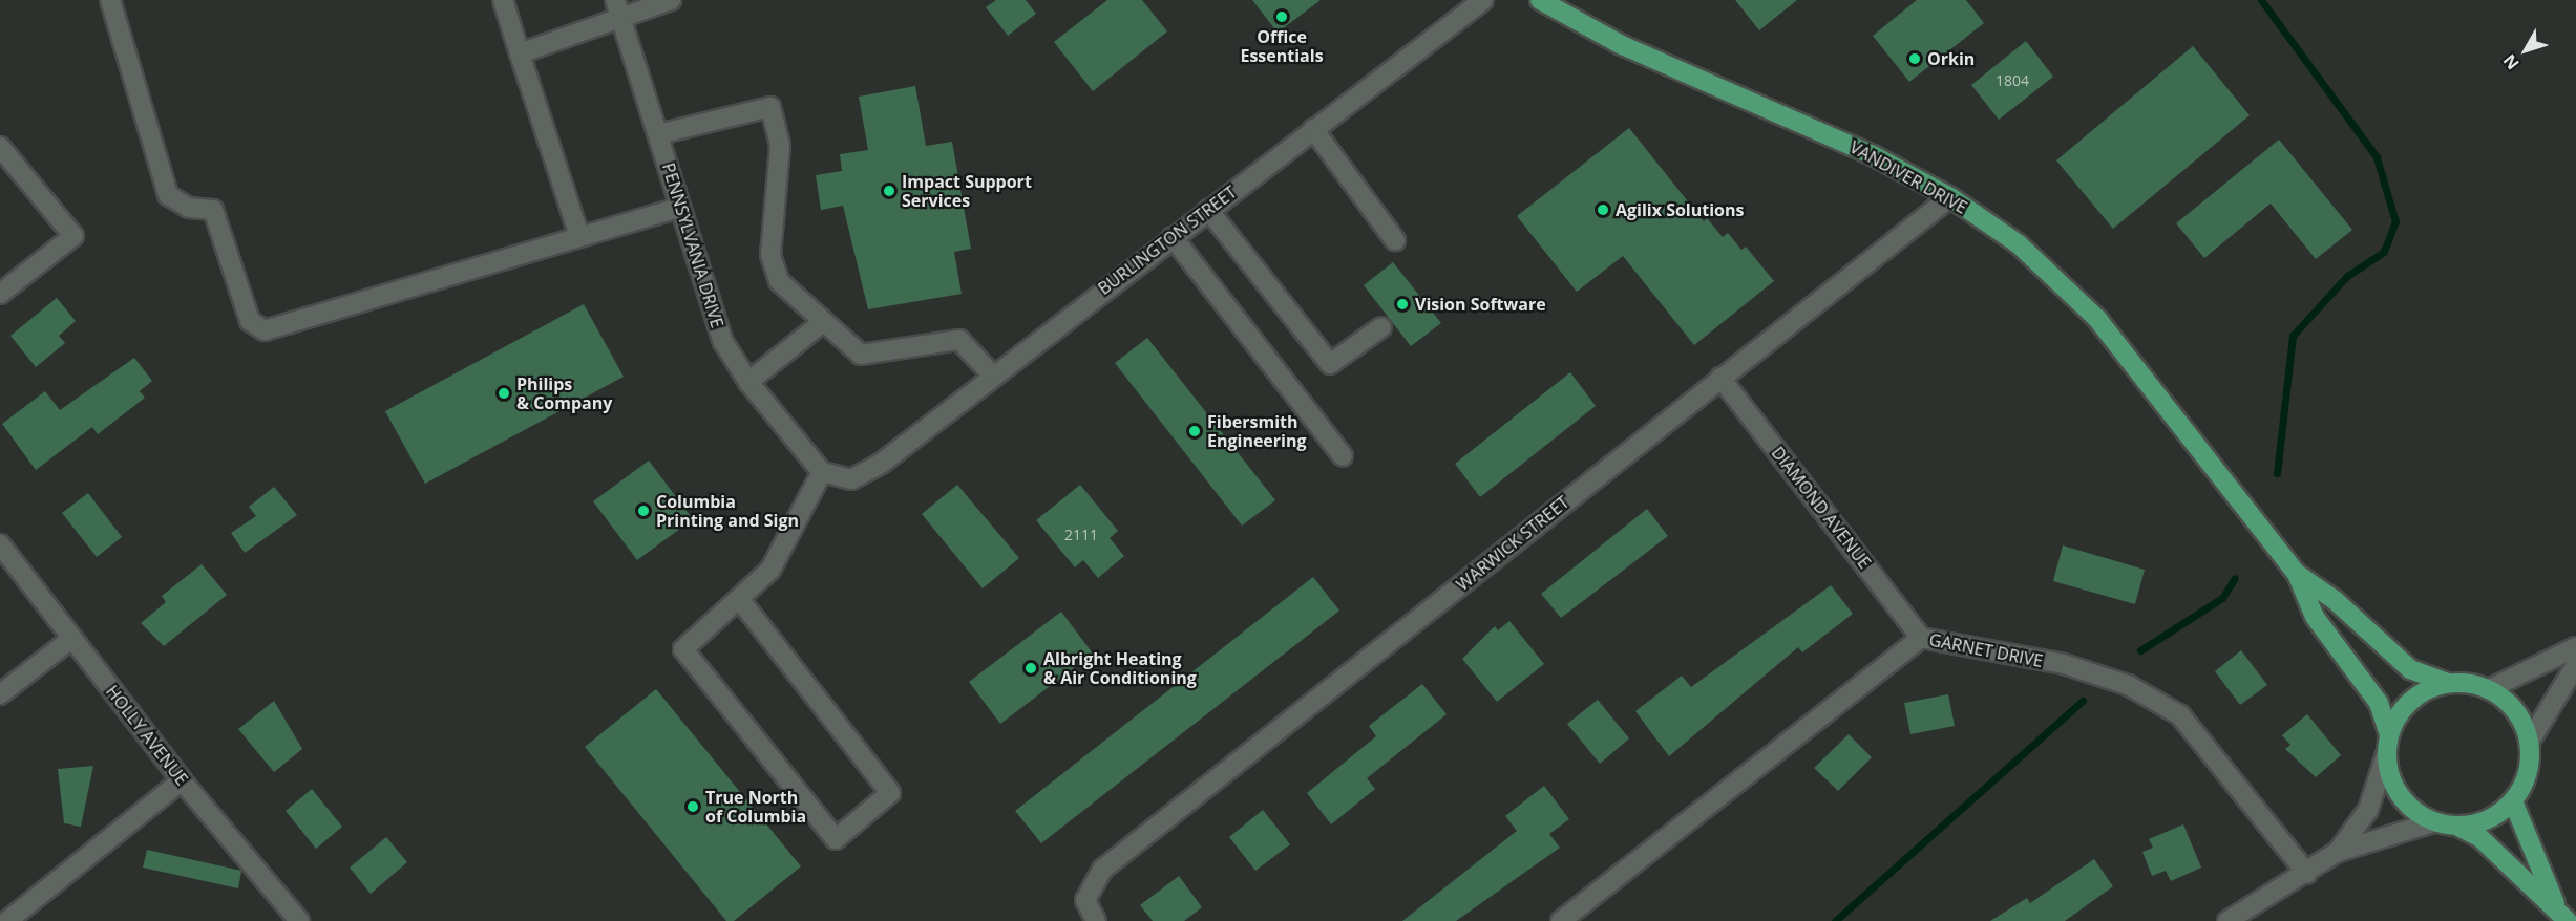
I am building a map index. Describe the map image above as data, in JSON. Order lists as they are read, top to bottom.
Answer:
{
  "streets": {
    "main road": ["VANDIVER DRIVE"],
    "street": [
      "BURLINGTON STREET",
      "PENNSYLVANIA DRIVE",
      "DIAMOND AVENUE",
      "WARWICK STREET",
      "GARNET DRIVE",
      "HOLLY AVENUE"
    ]
  },
  "crossings": [
    ["VANDIVER DRIVE", "WARWICK STREET"],
    ["BURLINGTON STREET", "PENNSYLVANIA DRIVE"],
    ["DIAMOND AVENUE", "WARWICK STREET"],
    ["DIAMOND AVENUE", "GARNET DRIVE"]
  ],
  "places": [
    "Office Essentials",
    "Orkin",
    "Impact Support Services",
    "Agilix Solutions",
    "Vision Software",
    "Philips & Company",
    "Fibersmith Engineering",
    "Columbia Printing and Sign",
    "Albright Heating & Air Conditioning",
    "True North of Columbia"
  ],
  "house_numbers": ["1804", "2111"],
  "north": "bottom left"
}
